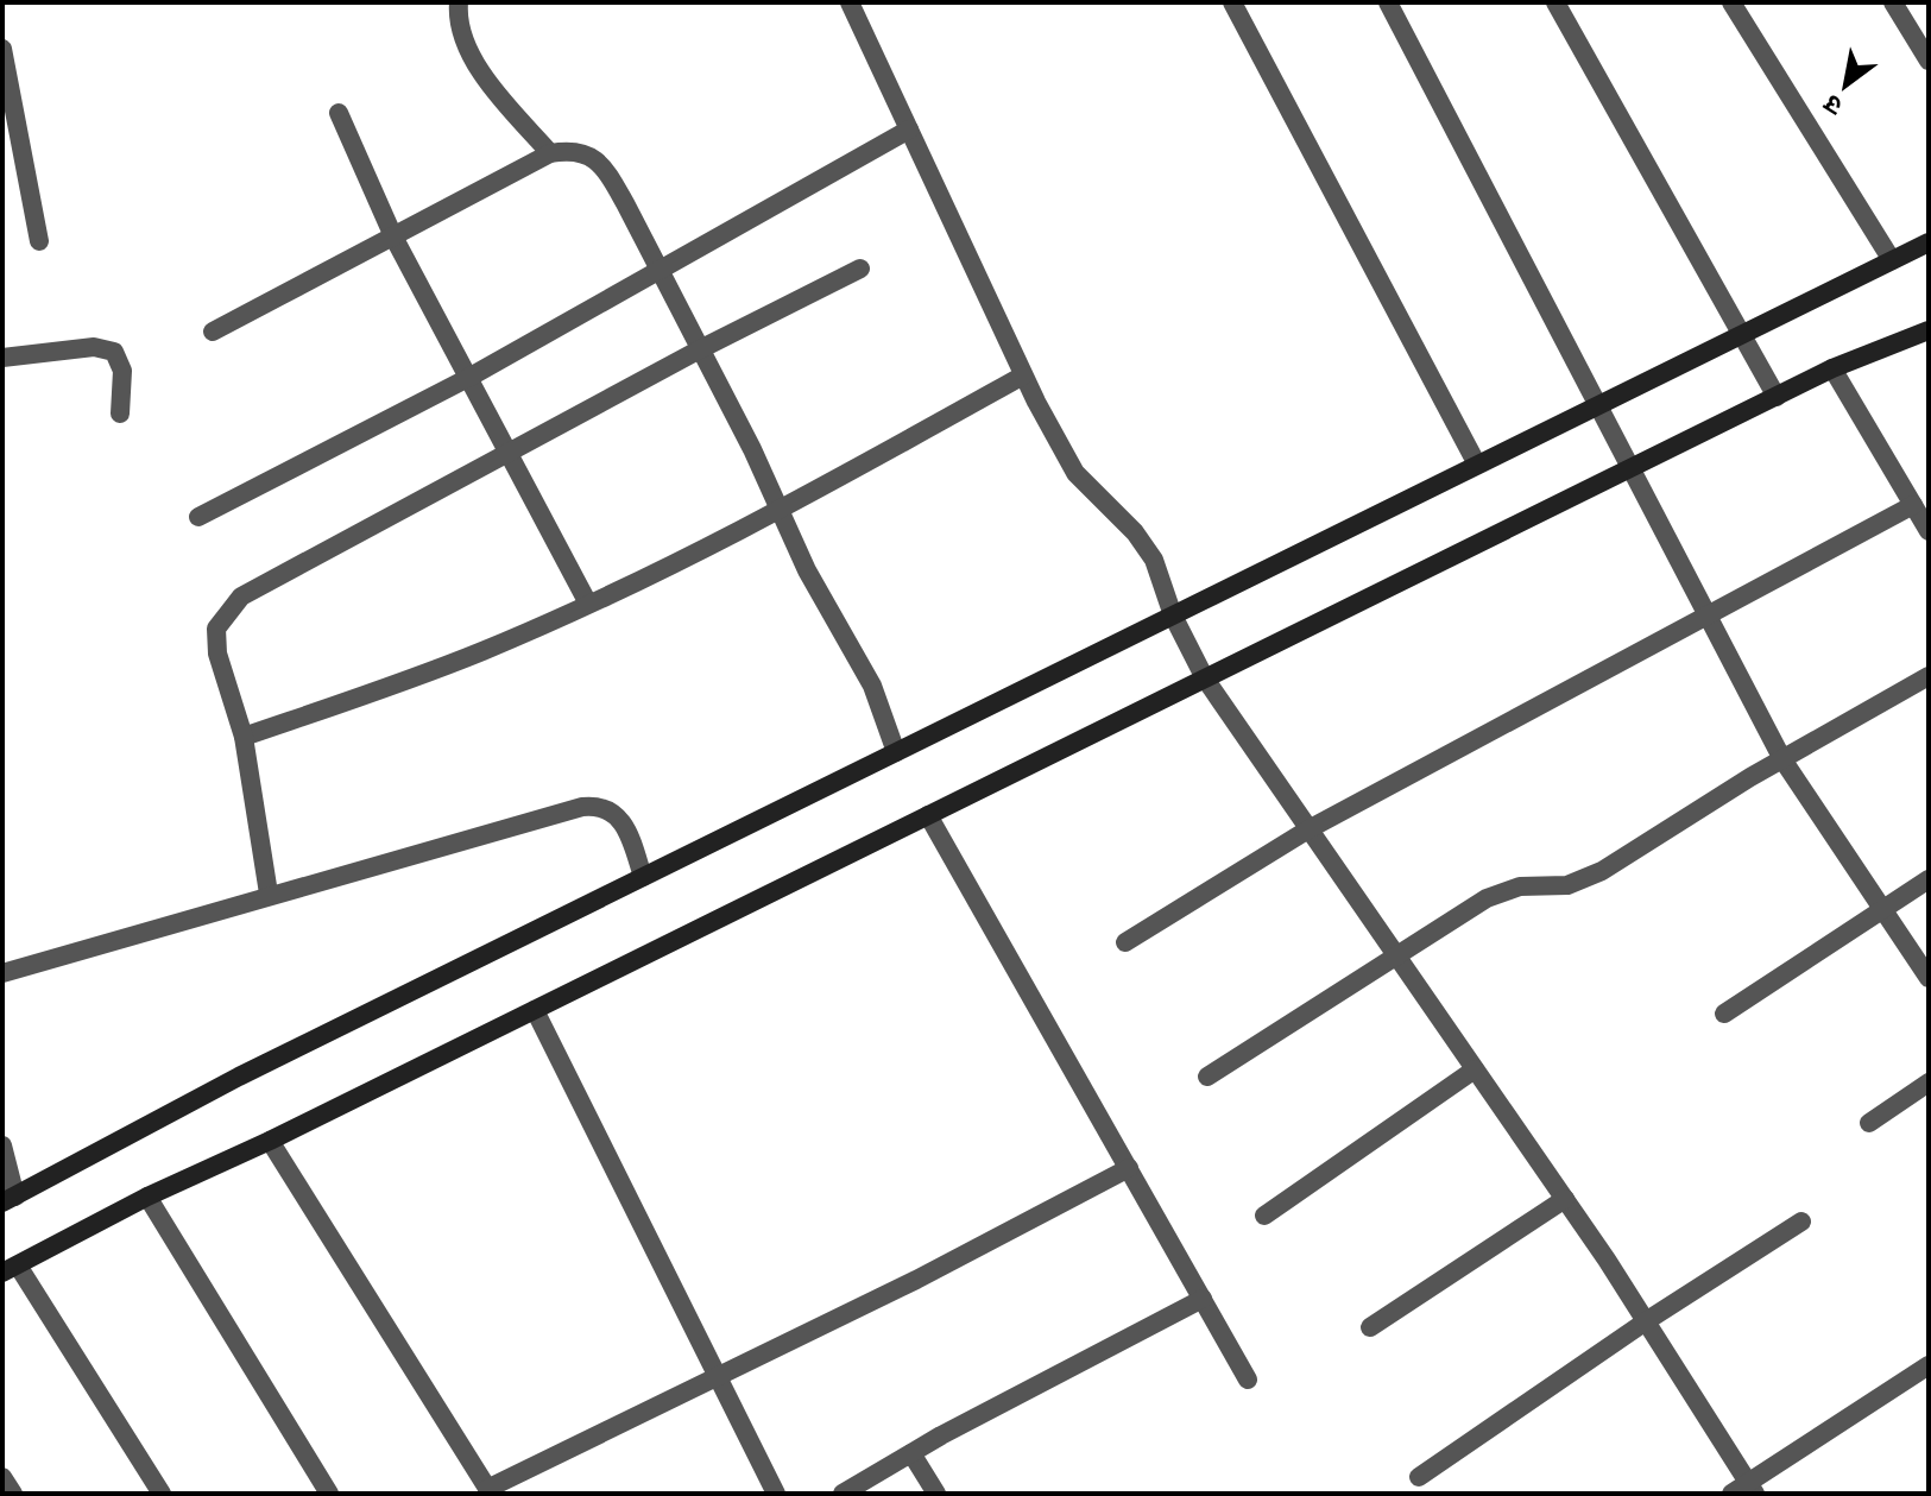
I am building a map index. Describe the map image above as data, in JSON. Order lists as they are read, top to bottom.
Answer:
{
  "north": "bottom left"
}
